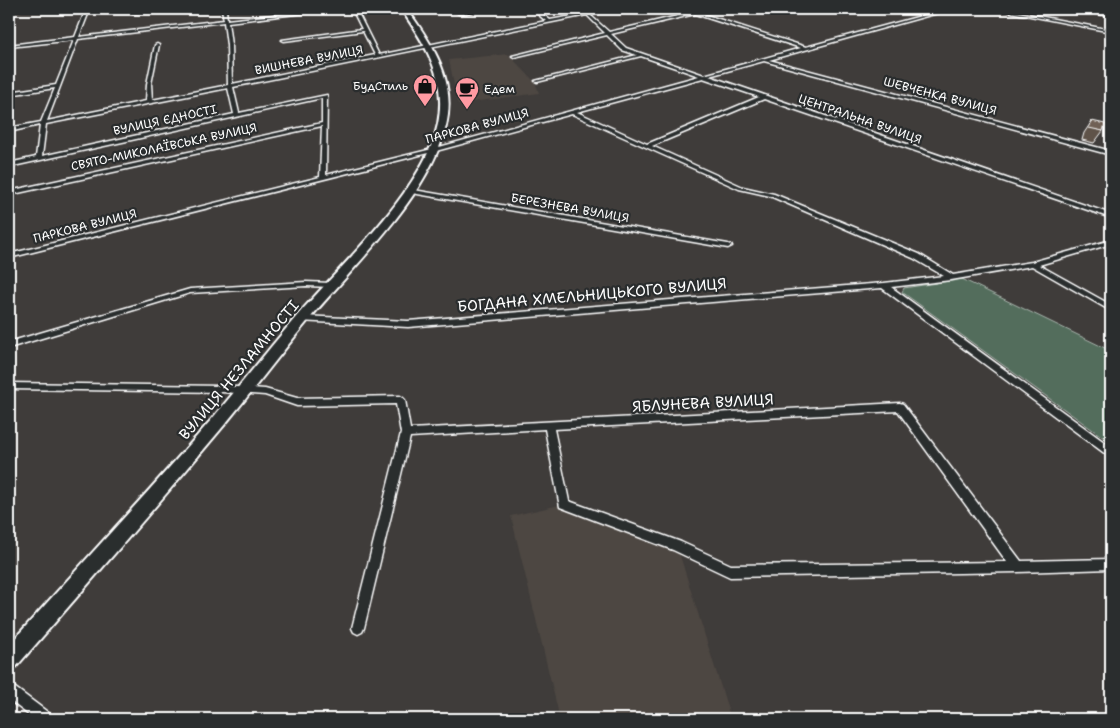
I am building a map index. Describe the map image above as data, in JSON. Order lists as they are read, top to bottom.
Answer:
{
  "streets": {
    "highway": ["ВУЛИЦЯ НЕЗЛАМНОСТІ"],
    "street": [
      "ВИШНЕВА ВУЛИЦЯ",
      "ШЕВЧЕНКА ВУЛИЦЯ",
      "ЦЕНТРАЛЬНА ВУЛИЦЯ",
      "ВУЛИЦЯ ЄДНОСТІ",
      "ПАРКОВА ВУЛИЦЯ",
      "СВЯТО-МИКОЛАЇВСЬКА ВУЛИЦЯ",
      "БЕРЕЗНЕВА ВУЛИЦЯ",
      "БОГДАНА ХМЕЛЬНИЦЬКОГО ВУЛИЦЯ",
      "ЯБЛУНЕВА ВУЛИЦЯ"
    ]
  },
  "crossings": [
    ["ВИШНЕВА ВУЛИЦЯ", "ЦЕНТРАЛЬНА ВУЛИЦЯ"],
    ["ВИШНЕВА ВУЛИЦЯ", "ВУЛИЦЯ НЕЗЛАМНОСТІ"],
    ["ШЕВЧЕНКА ВУЛИЦЯ", "ПАРКОВА ВУЛИЦЯ"],
    ["ЦЕНТРАЛЬНА ВУЛИЦЯ", "ПАРКОВА ВУЛИЦЯ"],
    ["ПАРКОВА ВУЛИЦЯ", "ВУЛИЦЯ НЕЗЛАМНОСТІ"],
    ["БЕРЕЗНЕВА ВУЛИЦЯ", "ВУЛИЦЯ НЕЗЛАМНОСТІ"],
    ["БОГДАНА ХМЕЛЬНИЦЬКОГО ВУЛИЦЯ", "ВУЛИЦЯ НЕЗЛАМНОСТІ"]
  ],
  "places": {
    "shop": ["БудСтиль"],
    "cafe": ["Едем"]
  }
}
